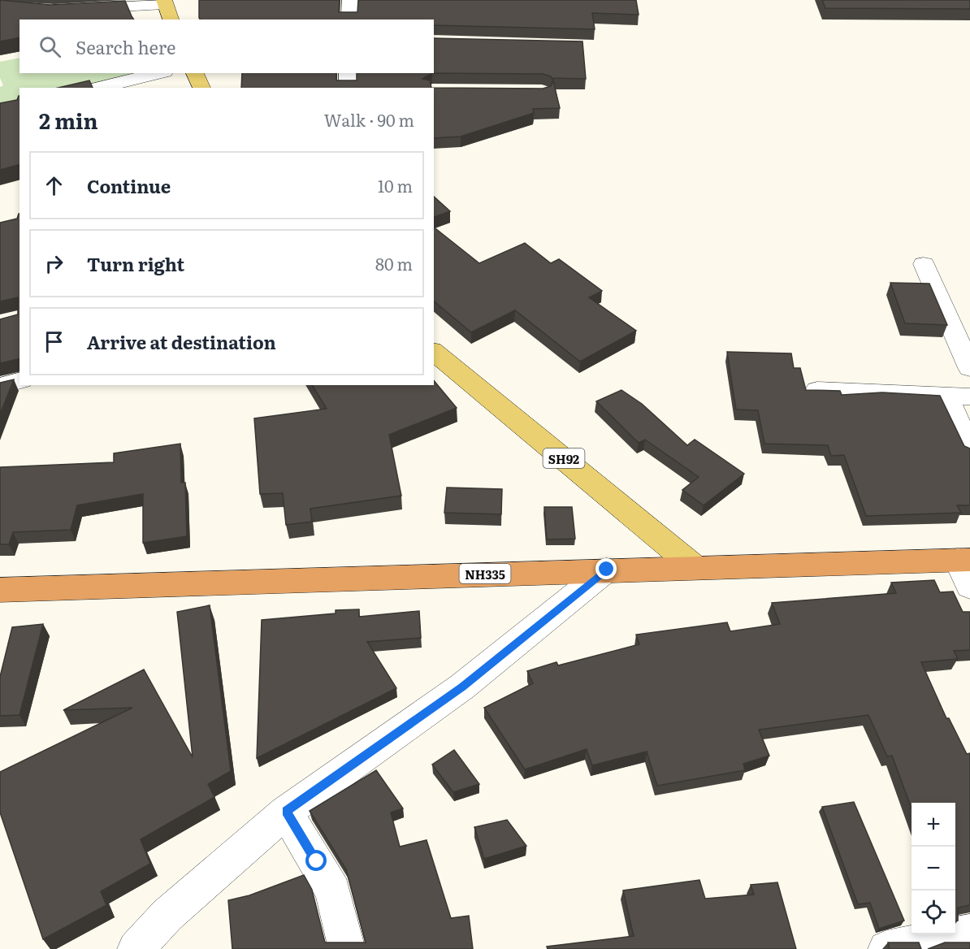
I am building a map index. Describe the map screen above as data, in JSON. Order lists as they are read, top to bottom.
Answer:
{
  "streets": {
    "highway": ["NH335"],
    "main road": ["SH92"]
  },
  "crossings": [
    ["SH92", "NH335"]
  ],
  "page": {
    "search": "Search here",
    "heading": ["2 min", "Walk · 90 m"],
    "list": [
      ["Continue", "10 m"],
      ["Turn right", "80 m"],
      "Arrive at destination"
    ],
    "map_buttons": ["+", "−"]
  }
}
